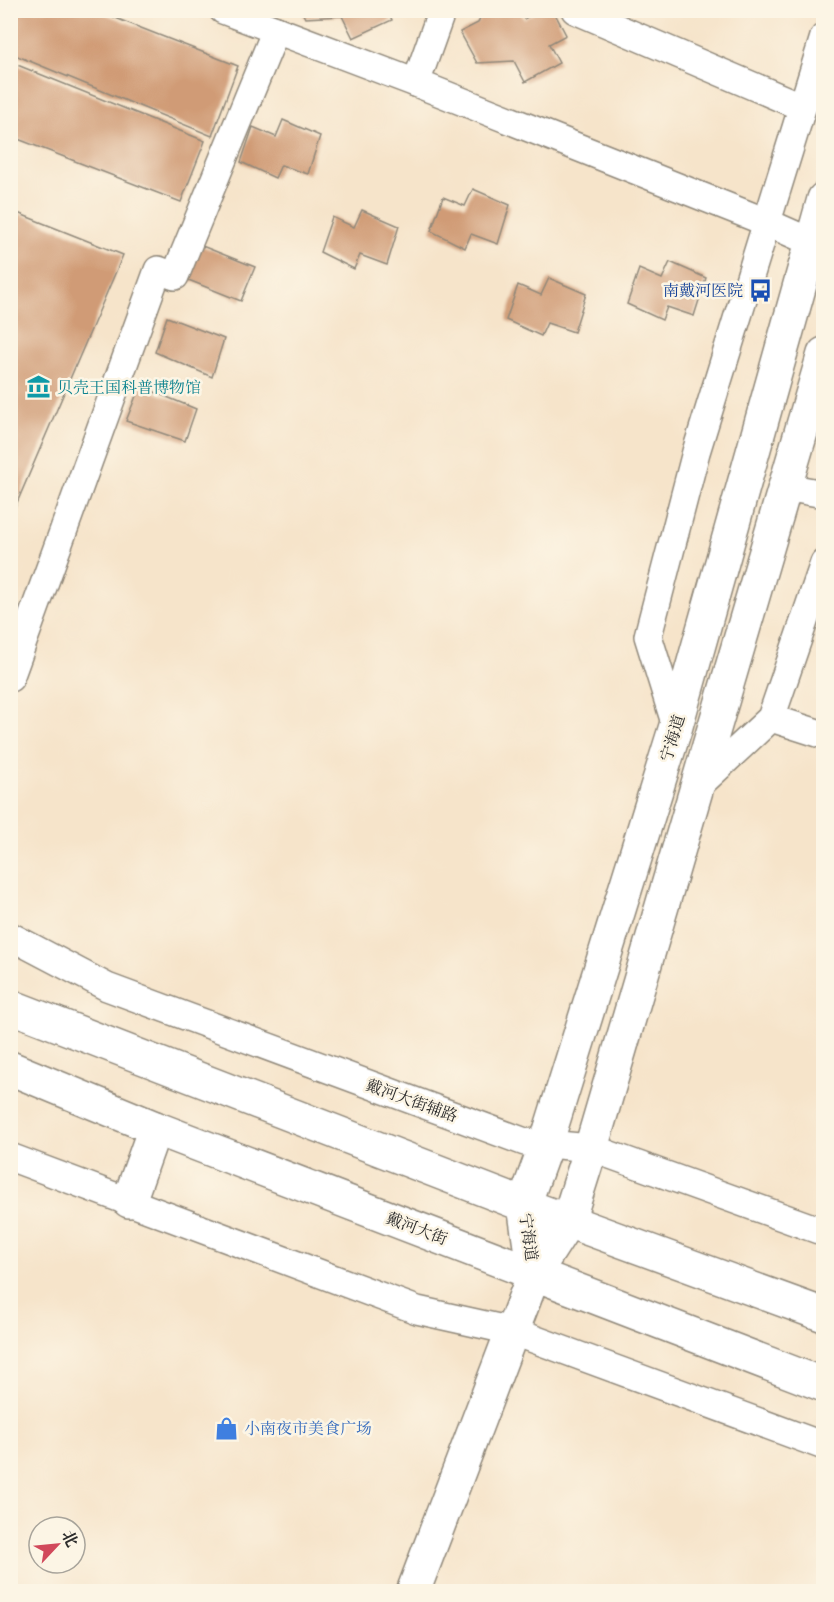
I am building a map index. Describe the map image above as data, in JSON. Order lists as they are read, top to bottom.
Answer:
{
  "streets": {
    "main road": ["宁海道", "戴河大街"],
    "street": ["戴河大街辅路"]
  },
  "crossings": [
    ["宁海道", "戴河大街辅路"],
    ["宁海道", "戴河大街"]
  ],
  "places": {
    "bus stop": ["南戴河医院"],
    "museum": ["贝壳王国科普博物馆"],
    "shop": ["小南夜市美食广场"]
  },
  "north": "top right"
}
